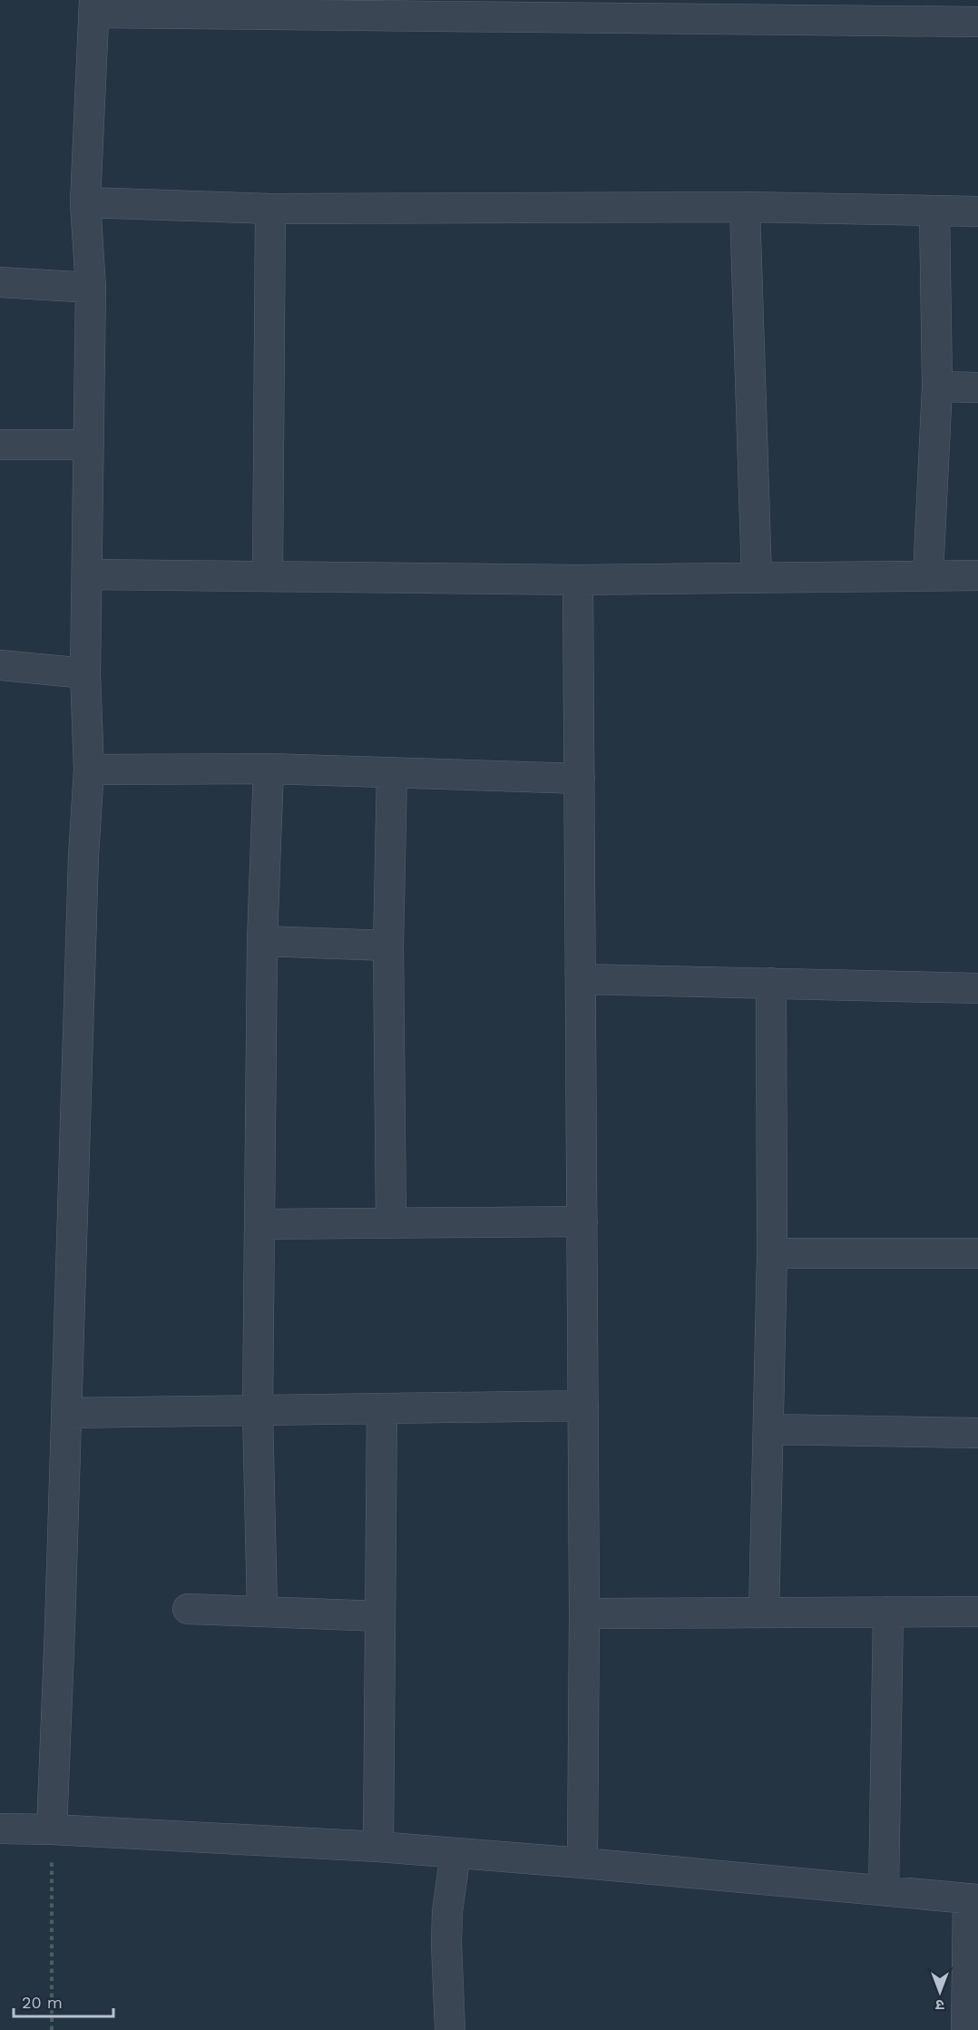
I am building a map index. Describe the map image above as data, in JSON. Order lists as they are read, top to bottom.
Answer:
{
  "scale_bar": "20 m",
  "north": "bottom"
}
